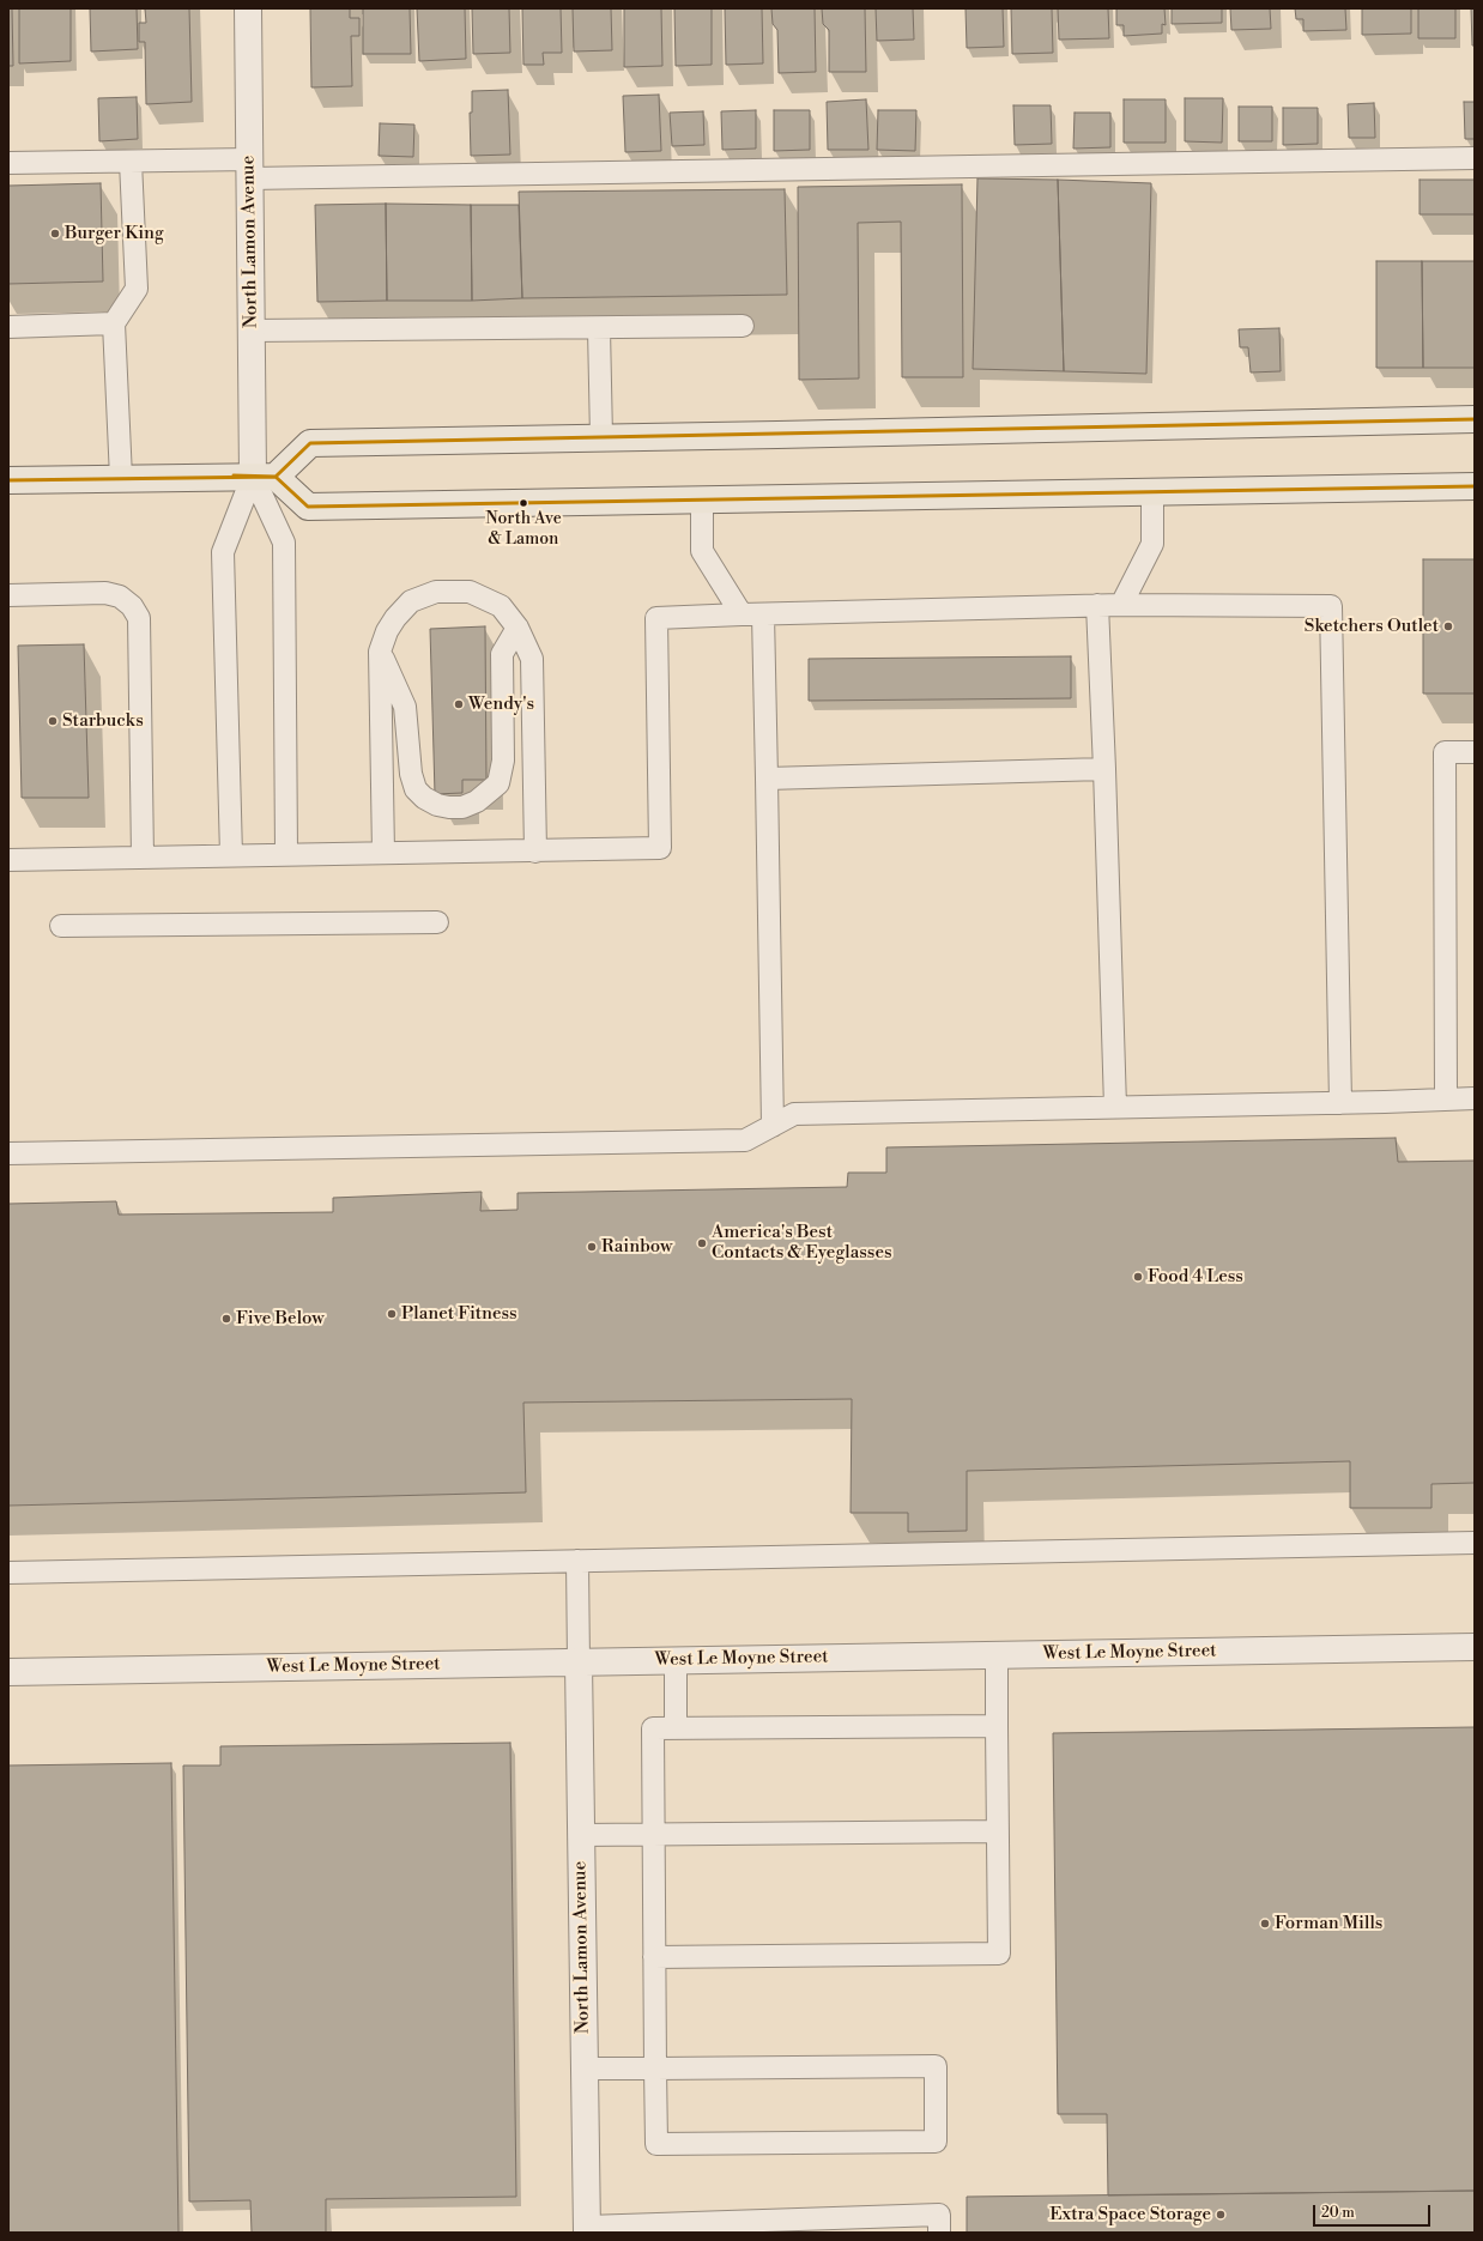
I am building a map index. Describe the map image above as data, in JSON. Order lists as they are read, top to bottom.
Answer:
{
  "streets": {
    "street": ["North Lamon Avenue", "West Le Moyne Street"]
  },
  "crossings": [
    ["North Lamon Avenue", "West Le Moyne Street"]
  ],
  "places": [
    "Burger King",
    "North Ave & Lamon",
    "Sketchers Outlet",
    "Wendy's",
    "Starbucks",
    "America's Best Contacts & Eyeglasses",
    "Rainbow",
    "Food 4 Less",
    "Planet Fitness",
    "Five Below",
    "Forman Mills",
    "Extra Space Storage"
  ],
  "scale_bar": "20 m"
}
